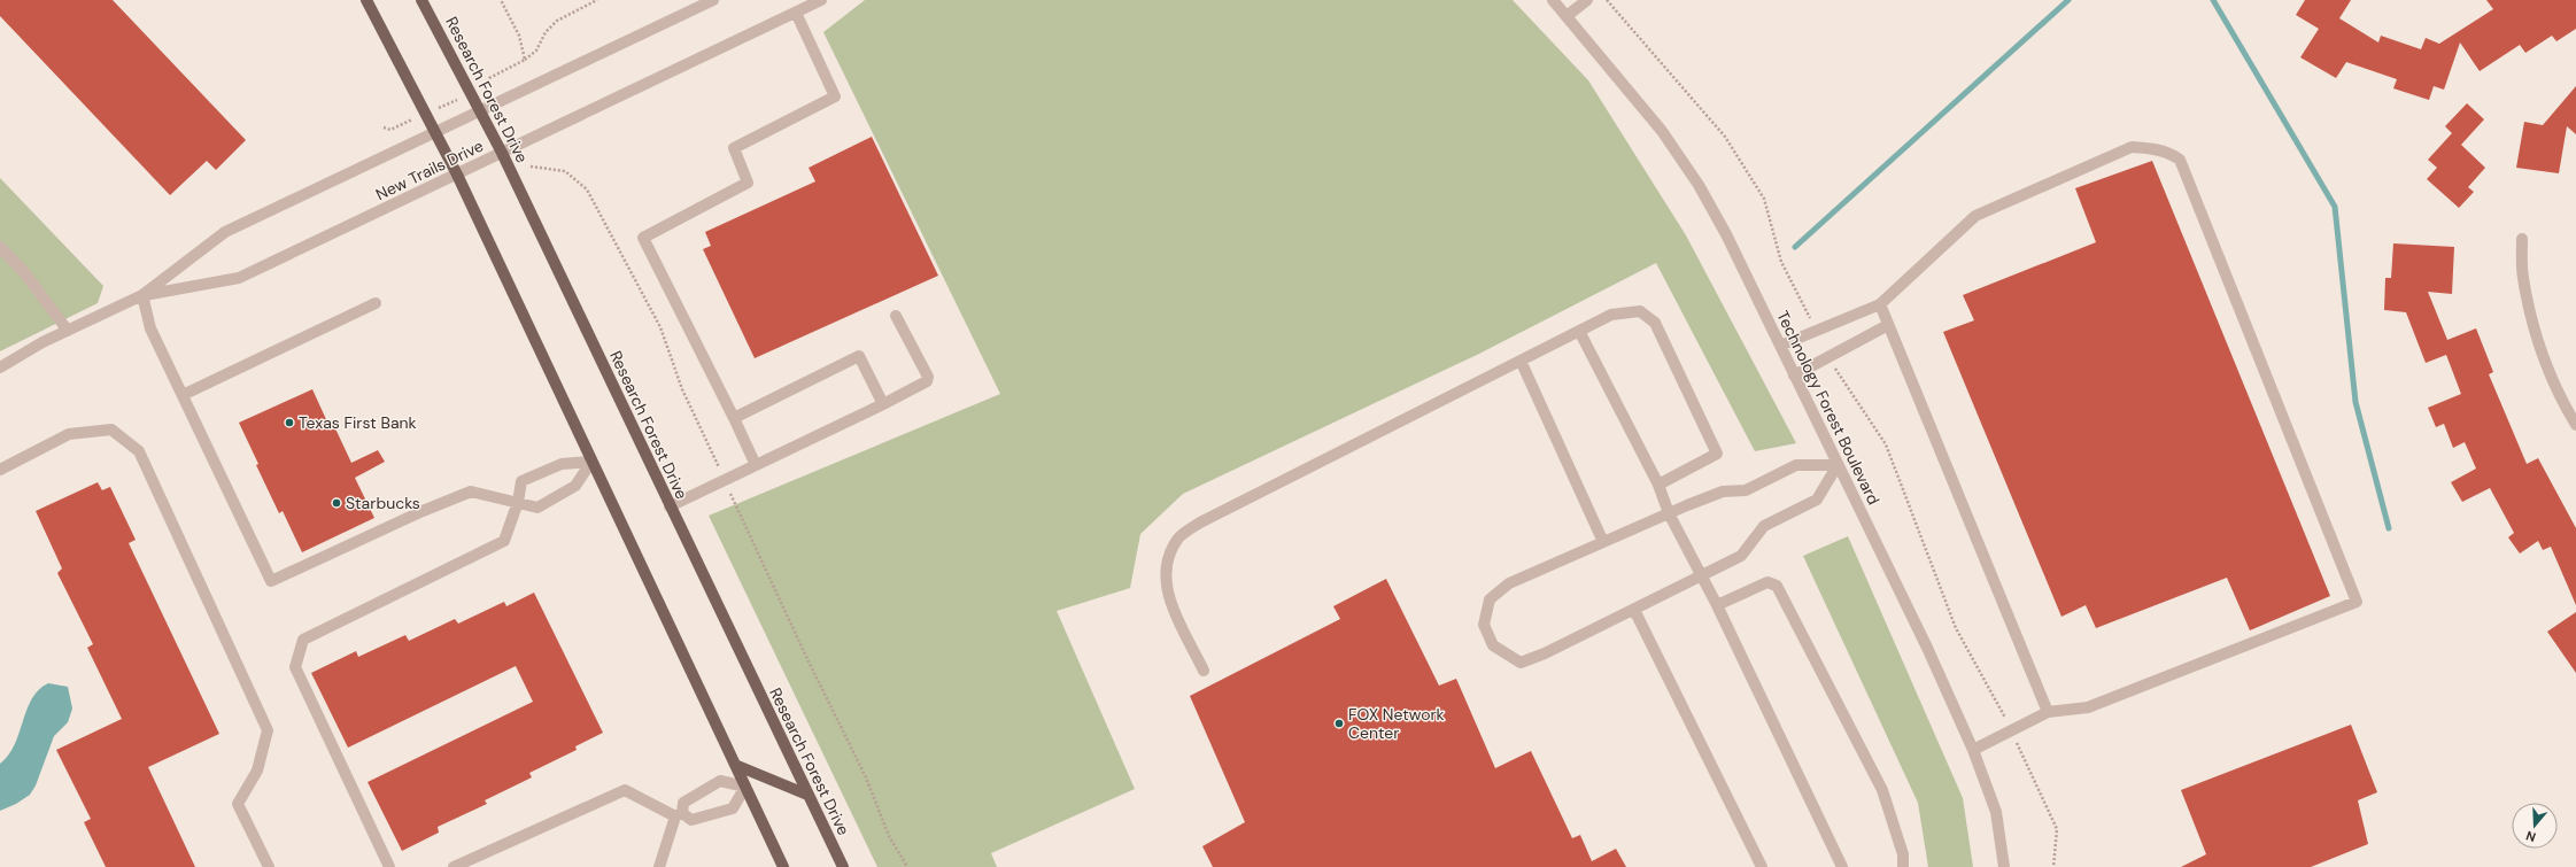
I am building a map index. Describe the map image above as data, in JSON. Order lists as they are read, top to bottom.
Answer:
{
  "streets": {
    "main road": ["Research Forest Drive"],
    "street": ["New Trails Drive", "Technology Forest Boulevard"]
  },
  "crossings": [
    ["Research Forest Drive", "New Trails Drive"]
  ],
  "places": ["Texas First Bank", "Starbucks", "FOX Network Center"],
  "north": "bottom"
}
